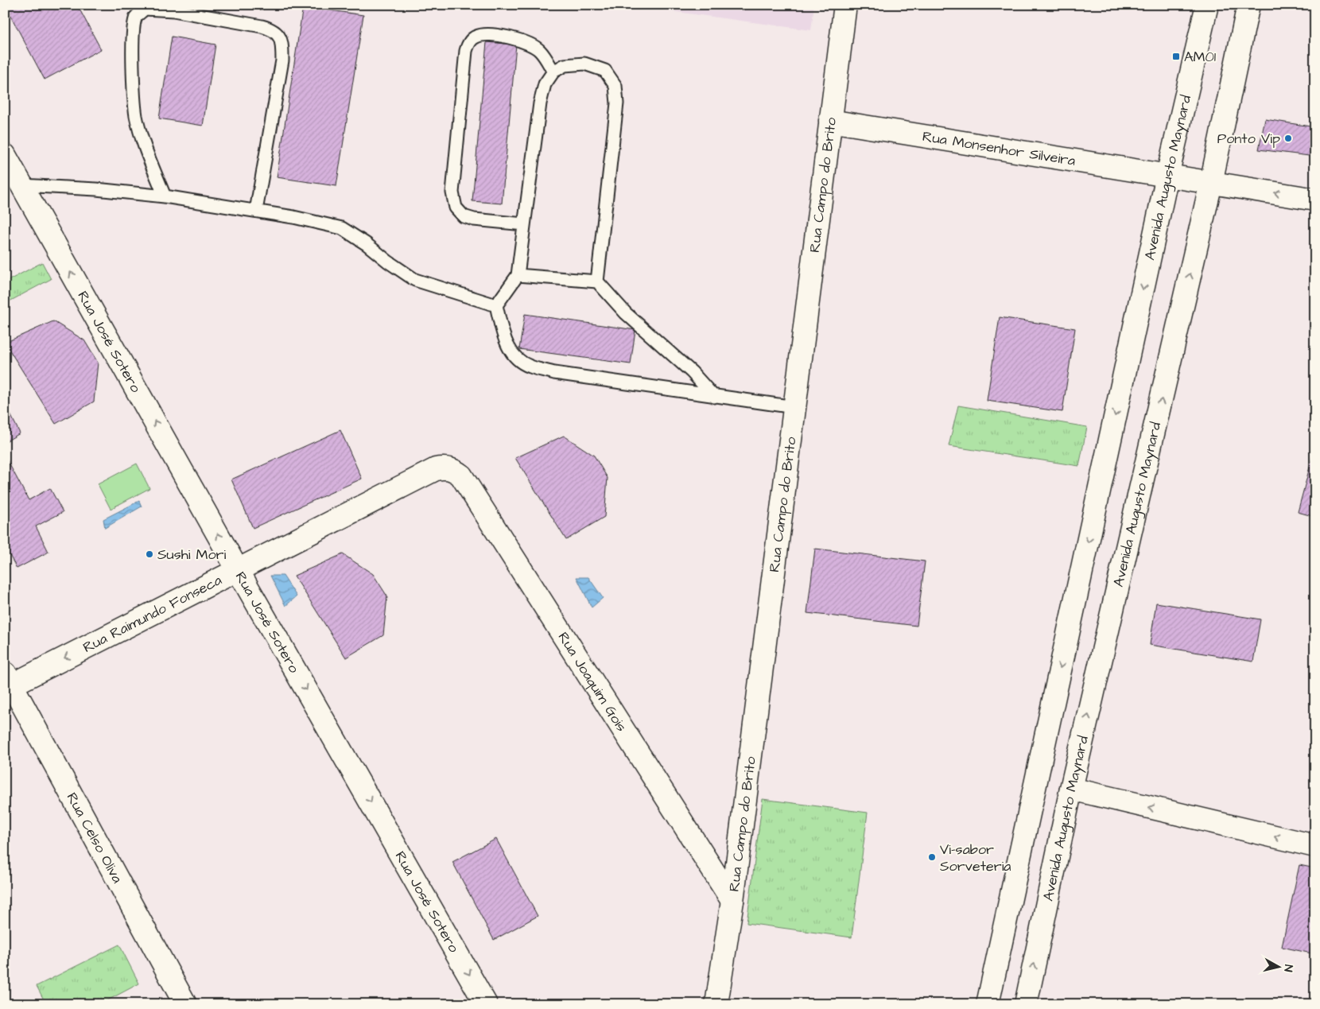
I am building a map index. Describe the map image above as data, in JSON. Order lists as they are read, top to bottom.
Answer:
{
  "streets": {
    "street": [
      "Rua Monsenhor Silveira",
      "Avenida Augusto Maynard",
      "Rua Campo do Brito",
      "Rua José Sotero",
      "Rua Raimundo Fonseca",
      "Rua Joaquim Gois",
      "Rua Celso Oliva"
    ]
  },
  "crossings": [
    ["Rua Monsenhor Silveira", "Avenida Augusto Maynard"],
    ["Rua Monsenhor Silveira", "Rua Campo do Brito"],
    ["Rua Campo do Brito", "Rua Joaquim Gois"],
    ["Rua José Sotero", "Rua Raimundo Fonseca"],
    ["Rua Raimundo Fonseca", "Rua Joaquim Gois"],
    ["Rua Raimundo Fonseca", "Rua Celso Oliva"]
  ],
  "one_way": ["Rua Raimundo Fonseca"],
  "places": {
    "transit": ["AM01"],
    "other": ["Ponto Vip", "Sushi Mori", "Vi-sabor Sorveteria"]
  },
  "north": "right"
}
